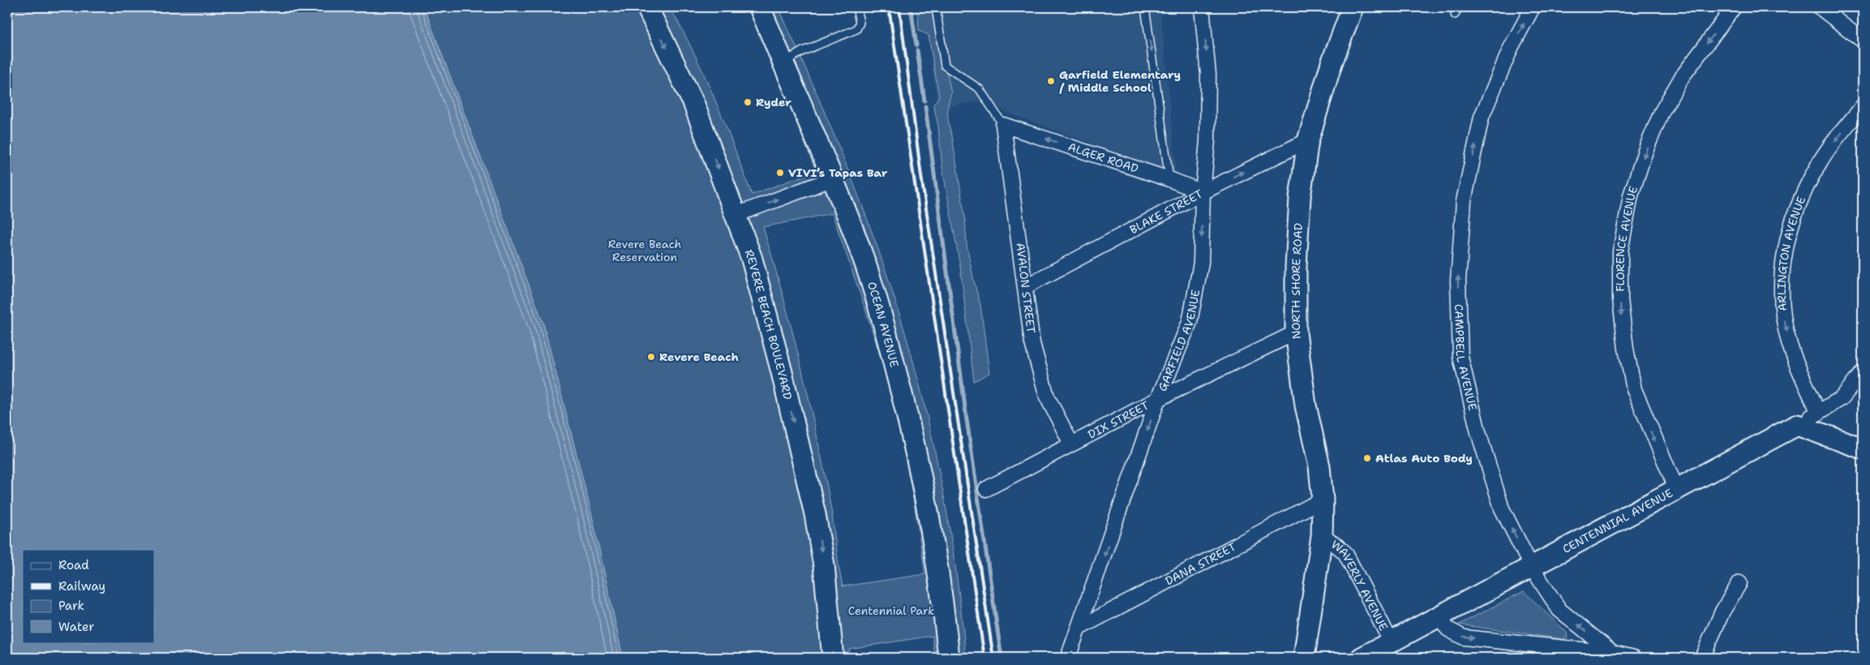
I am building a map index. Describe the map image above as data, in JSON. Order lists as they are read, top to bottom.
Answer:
{
  "streets": {
    "main road": [
      "NORTH SHORE ROAD",
      "REVERE BEACH BOULEVARD",
      "OCEAN AVENUE",
      "CENTENNIAL AVENUE"
    ],
    "street": [
      "ALGER ROAD",
      "BLAKE STREET",
      "FLORENCE AVENUE",
      "ARLINGTON AVENUE",
      "AVALON STREET",
      "GARFIELD AVENUE",
      "CAMPBELL AVENUE",
      "DIX STREET",
      "DANA STREET",
      "WAVERLY AVENUE"
    ]
  },
  "crossings": [
    ["ALGER ROAD", "BLAKE STREET"],
    ["ALGER ROAD", "AVALON STREET"],
    ["ALGER ROAD", "GARFIELD AVENUE"],
    ["BLAKE STREET", "NORTH SHORE ROAD"],
    ["BLAKE STREET", "AVALON STREET"],
    ["BLAKE STREET", "GARFIELD AVENUE"],
    ["FLORENCE AVENUE", "CENTENNIAL AVENUE"],
    ["ARLINGTON AVENUE", "CENTENNIAL AVENUE"],
    ["NORTH SHORE ROAD", "DIX STREET"],
    ["NORTH SHORE ROAD", "DANA STREET"],
    ["NORTH SHORE ROAD", "WAVERLY AVENUE"],
    ["AVALON STREET", "DIX STREET"],
    ["GARFIELD AVENUE", "DIX STREET"],
    ["GARFIELD AVENUE", "DANA STREET"],
    ["CAMPBELL AVENUE", "CENTENNIAL AVENUE"],
    ["CENTENNIAL AVENUE", "WAVERLY AVENUE"]
  ],
  "one_way": [
    "ALGER ROAD",
    "BLAKE STREET",
    "FLORENCE AVENUE",
    "ARLINGTON AVENUE",
    "REVERE BEACH BOULEVARD",
    "GARFIELD AVENUE",
    "CAMPBELL AVENUE"
  ],
  "parks": ["Revere Beach Reservation", "Centennial Park"],
  "places": [
    "Garfield Elementary / Middle School",
    "Ryder",
    "VIVI’s Tapas Bar",
    "Revere Beach",
    "Atlas Auto Body"
  ],
  "legend": [
    "Road",
    "Railway",
    "Park",
    "Water"
  ]
}
